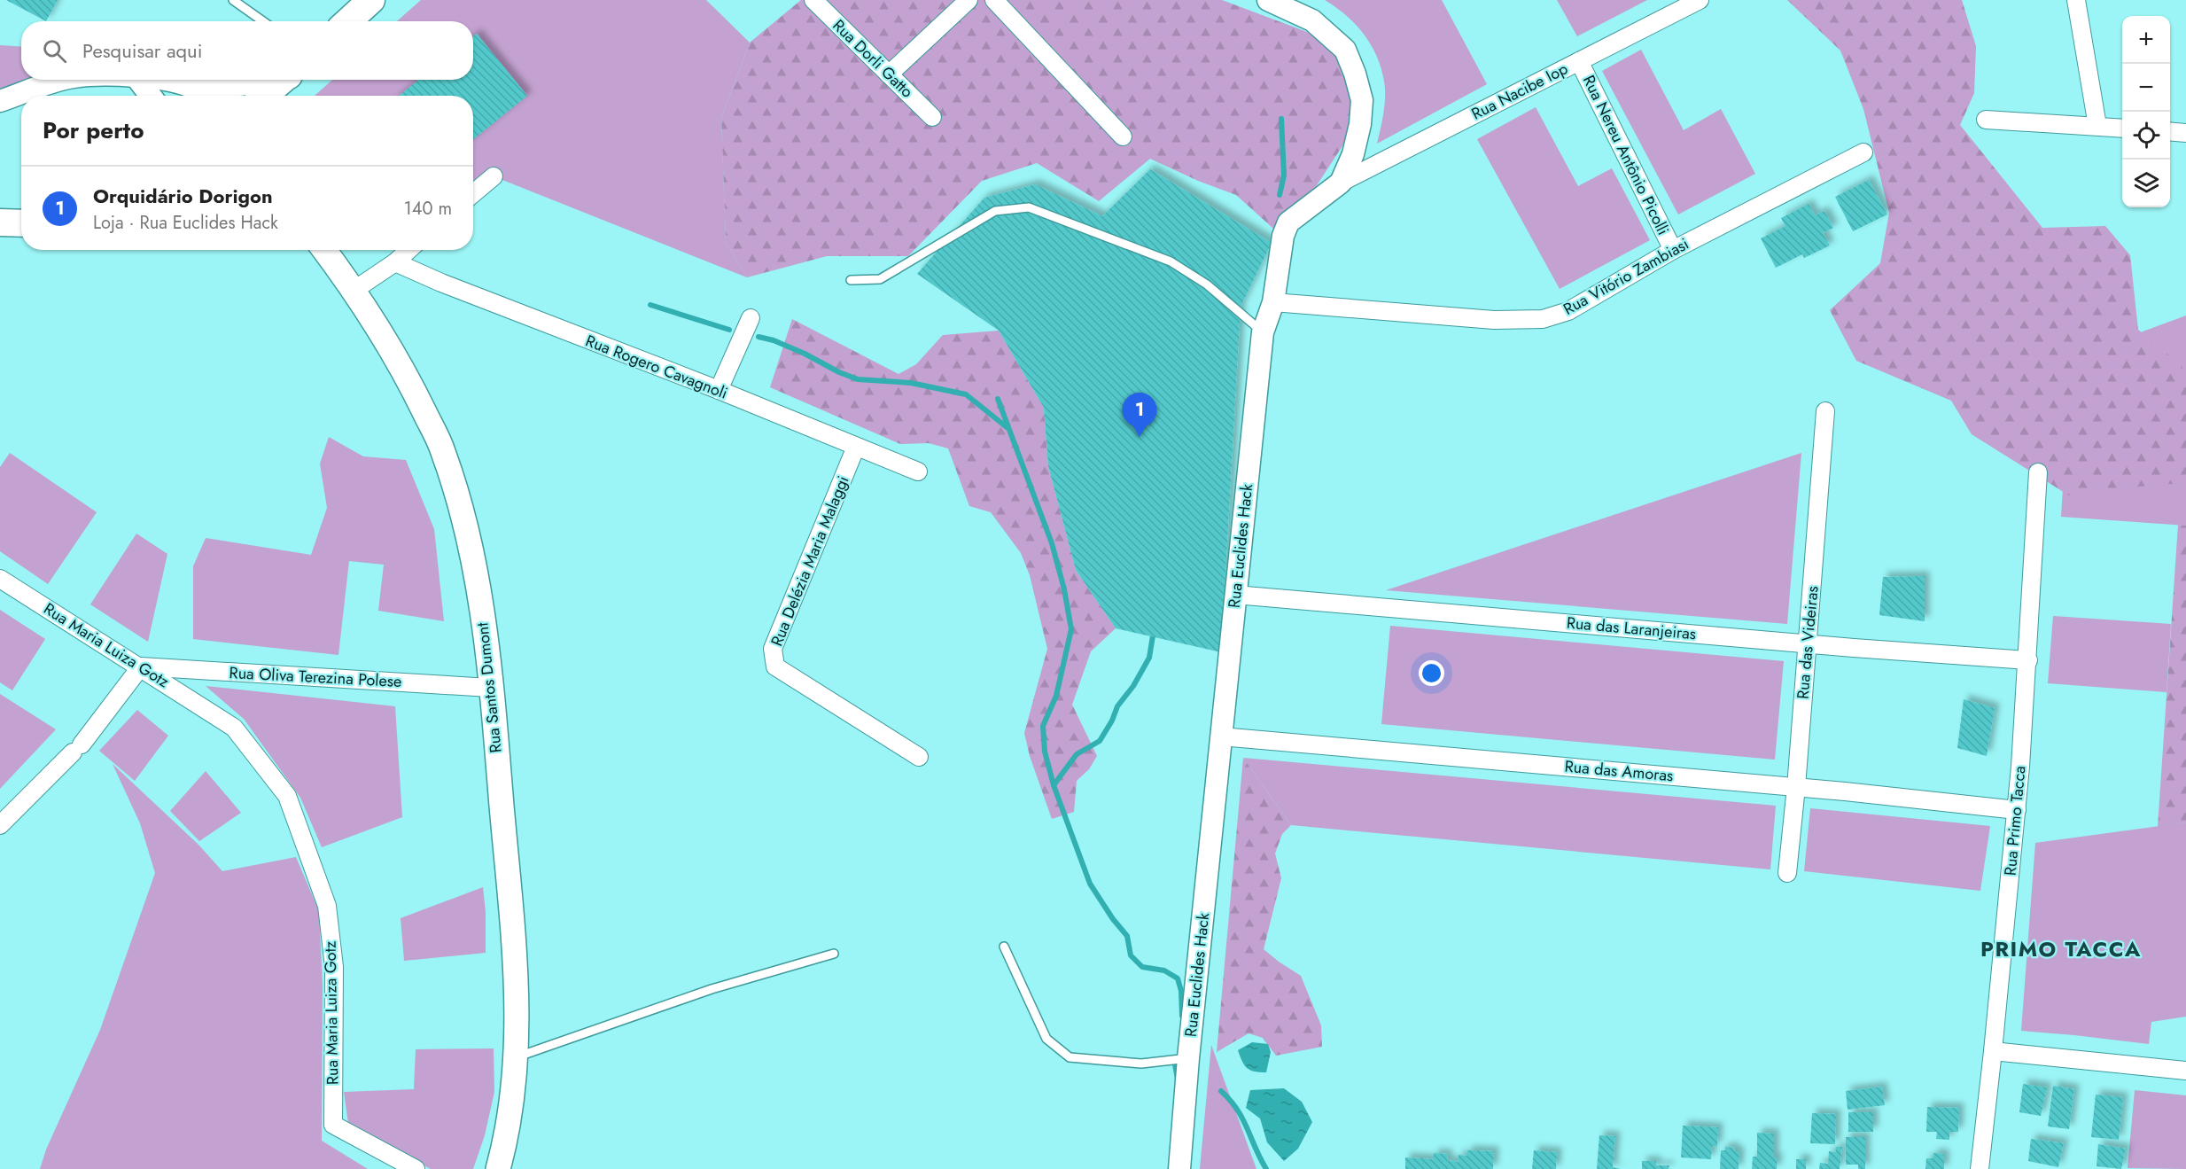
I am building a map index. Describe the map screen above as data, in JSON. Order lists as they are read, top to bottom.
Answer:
{
  "streets": {
    "main road": ["Rua Santos Dumont"],
    "street": [
      "Rua Dorli Gatto",
      "Rua Nacibe Iop",
      "Rua Nereu Antônio Picolli",
      "Rua Vitório Zambiasi",
      "Rua Rogero Cavagnoli",
      "Rua Euclides Hack",
      "Rua Delézia Maria Malaggi",
      "Rua das Laranjeiras",
      "Rua das Videiras",
      "Rua Maria Luiza Gotz",
      "Rua Oliva Terezina Polese",
      "Rua das Amoras",
      "Rua Primo Tacca"
    ]
  },
  "crossings": [
    ["Rua Nacibe Iop", "Rua Nereu Antônio Picolli"],
    ["Rua Nacibe Iop", "Rua Euclides Hack"],
    ["Rua Nereu Antônio Picolli", "Rua Vitório Zambiasi"],
    ["Rua Vitório Zambiasi", "Rua Euclides Hack"],
    ["Rua Rogero Cavagnoli", "Rua Delézia Maria Malaggi"],
    ["Rua Euclides Hack", "Rua das Laranjeiras"],
    ["Rua Euclides Hack", "Rua das Amoras"],
    ["Rua das Laranjeiras", "Rua das Videiras"],
    ["Rua das Laranjeiras", "Rua Primo Tacca"],
    ["Rua das Videiras", "Rua das Amoras"],
    ["Rua Maria Luiza Gotz", "Rua Oliva Terezina Polese"],
    ["Rua Oliva Terezina Polese", "Rua Santos Dumont"],
    ["Rua das Amoras", "Rua Primo Tacca"]
  ],
  "districts": ["PRIMO TACCA"],
  "page": {
    "map_buttons": ["+", "−"],
    "search": "Pesquisar aqui",
    "heading": "Por perto",
    "list": [
      {
        "mark": "1",
        "name": "Orquidário Dorigon",
        "note": "Loja · Rua Euclides Hack",
        "value": "140 m"
      }
    ],
    "pins": "1"
  }
}
